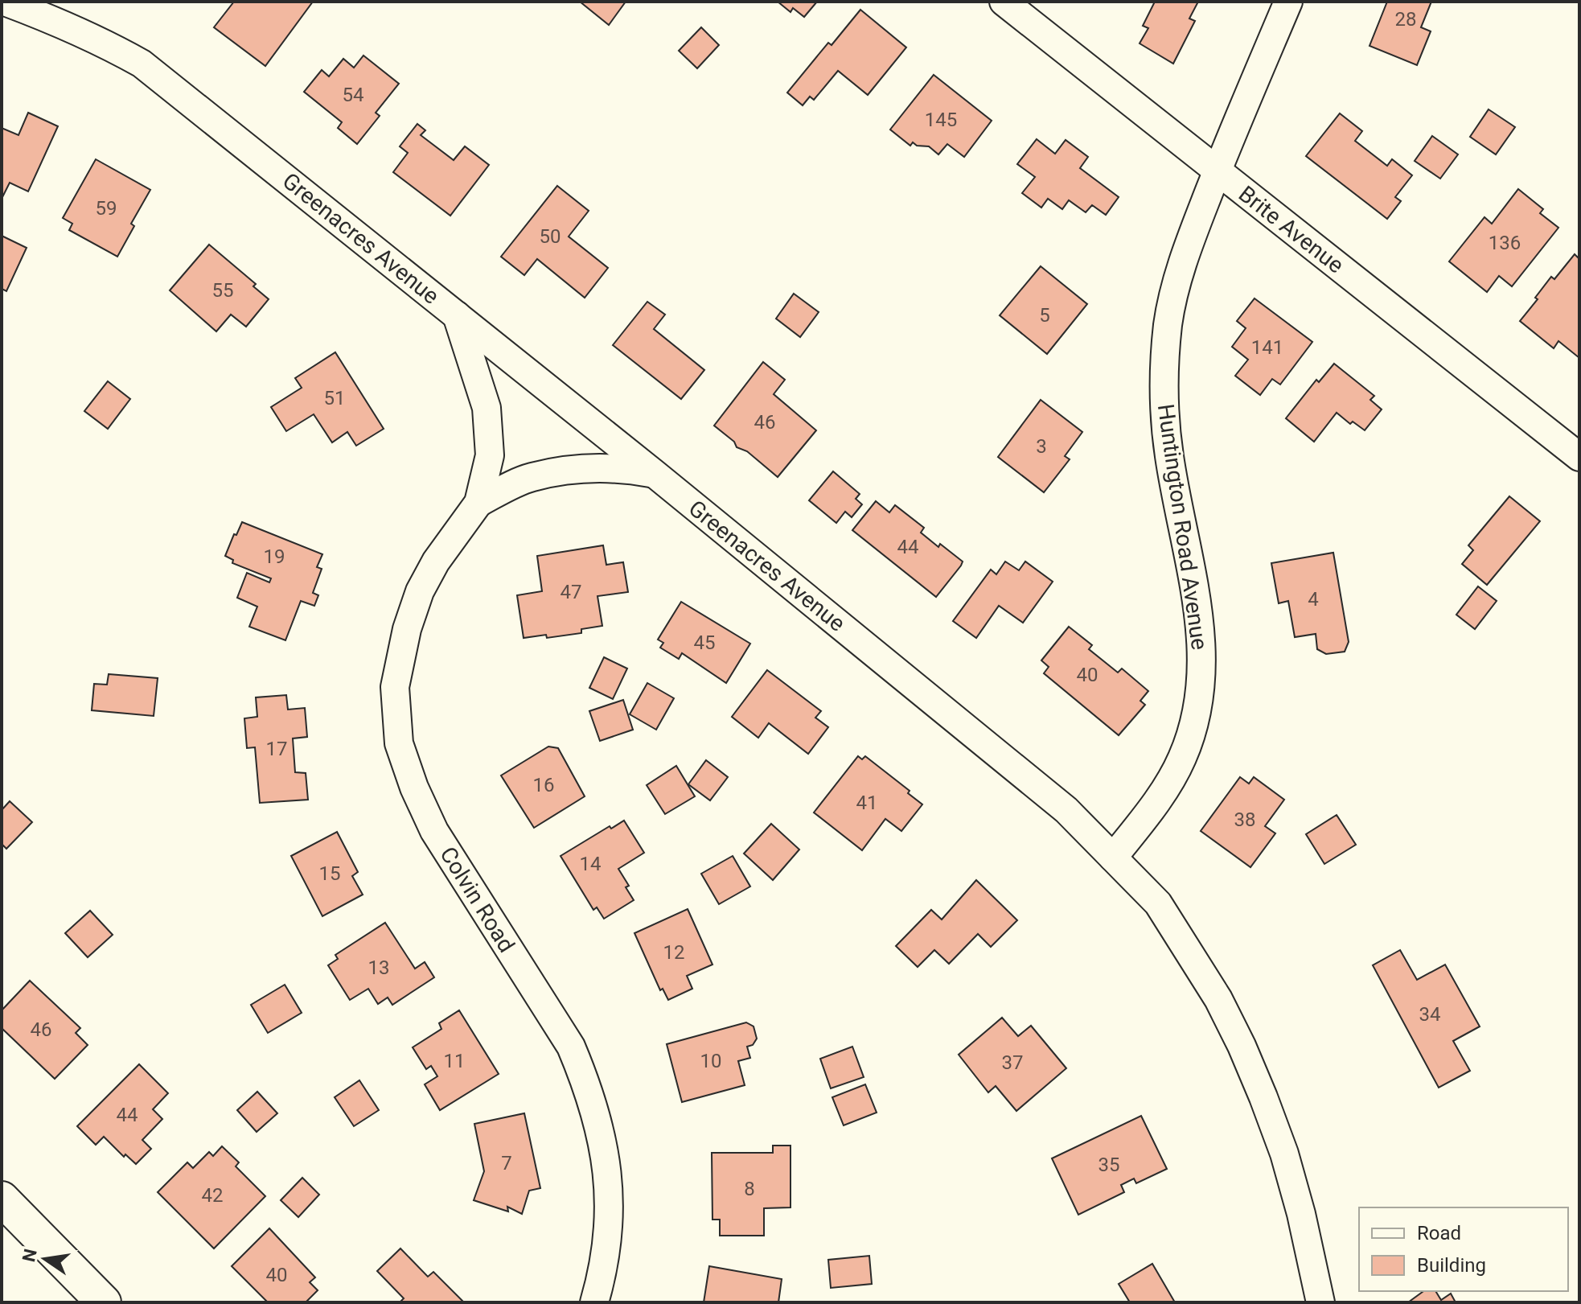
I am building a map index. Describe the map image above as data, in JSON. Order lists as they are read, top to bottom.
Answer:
{
  "streets": {
    "street": [
      "Brite Avenue",
      "Greenacres Avenue",
      "Huntington Road Avenue",
      "Colvin Road"
    ]
  },
  "crossings": [
    ["Brite Avenue", "Huntington Road Avenue"],
    ["Greenacres Avenue", "Huntington Road Avenue"],
    ["Greenacres Avenue", "Colvin Road"]
  ],
  "house_numbers": [
    "28",
    "54",
    "145",
    "59",
    "50",
    "136",
    "55",
    "5",
    "141",
    "51",
    "46",
    "3",
    "44",
    "19",
    "47",
    "4",
    "45",
    "40",
    "17",
    "16",
    "41",
    "38",
    "14",
    "15",
    "12",
    "13",
    "34",
    "46",
    "11",
    "10",
    "37",
    "44",
    "7",
    "35",
    "8",
    "42",
    "40"
  ],
  "legend": ["Road", "Building"],
  "north": "left"
}
